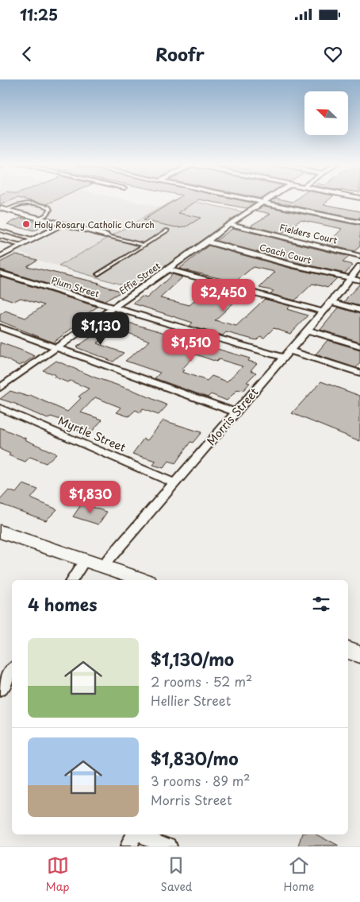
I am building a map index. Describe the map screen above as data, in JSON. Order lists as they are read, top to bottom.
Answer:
{
  "streets": {
    "street": [
      "Fielders Court",
      "Coach Court",
      "Effie Street",
      "Plum Street",
      "Morris Street",
      "Myrtle Street"
    ]
  },
  "crossings": [
    ["Fielders Court", "Effie Street"],
    ["Coach Court", "Effie Street"],
    ["Coach Court", "Morris Street"],
    ["Effie Street", "Plum Street"],
    ["Plum Street", "Morris Street"],
    ["Morris Street", "Myrtle Street"]
  ],
  "places": ["Holy Rosary Catholic Church"],
  "north": "top left",
  "page": {
    "status": "11:25",
    "header": "Roofr",
    "price": [
      "$2,450",
      "$1,130",
      "$1,510",
      "$1,830"
    ],
    "heading": "4 homes",
    "list": [
      {
        "name": "$1,130/mo",
        "note": "2 rooms · 52 m² · Hellier Street"
      },
      {
        "name": "$1,830/mo",
        "note": "3 rooms · 89 m² · Morris Street"
      }
    ],
    "tabs": ["Map", "Saved", "Home"]
  }
}
